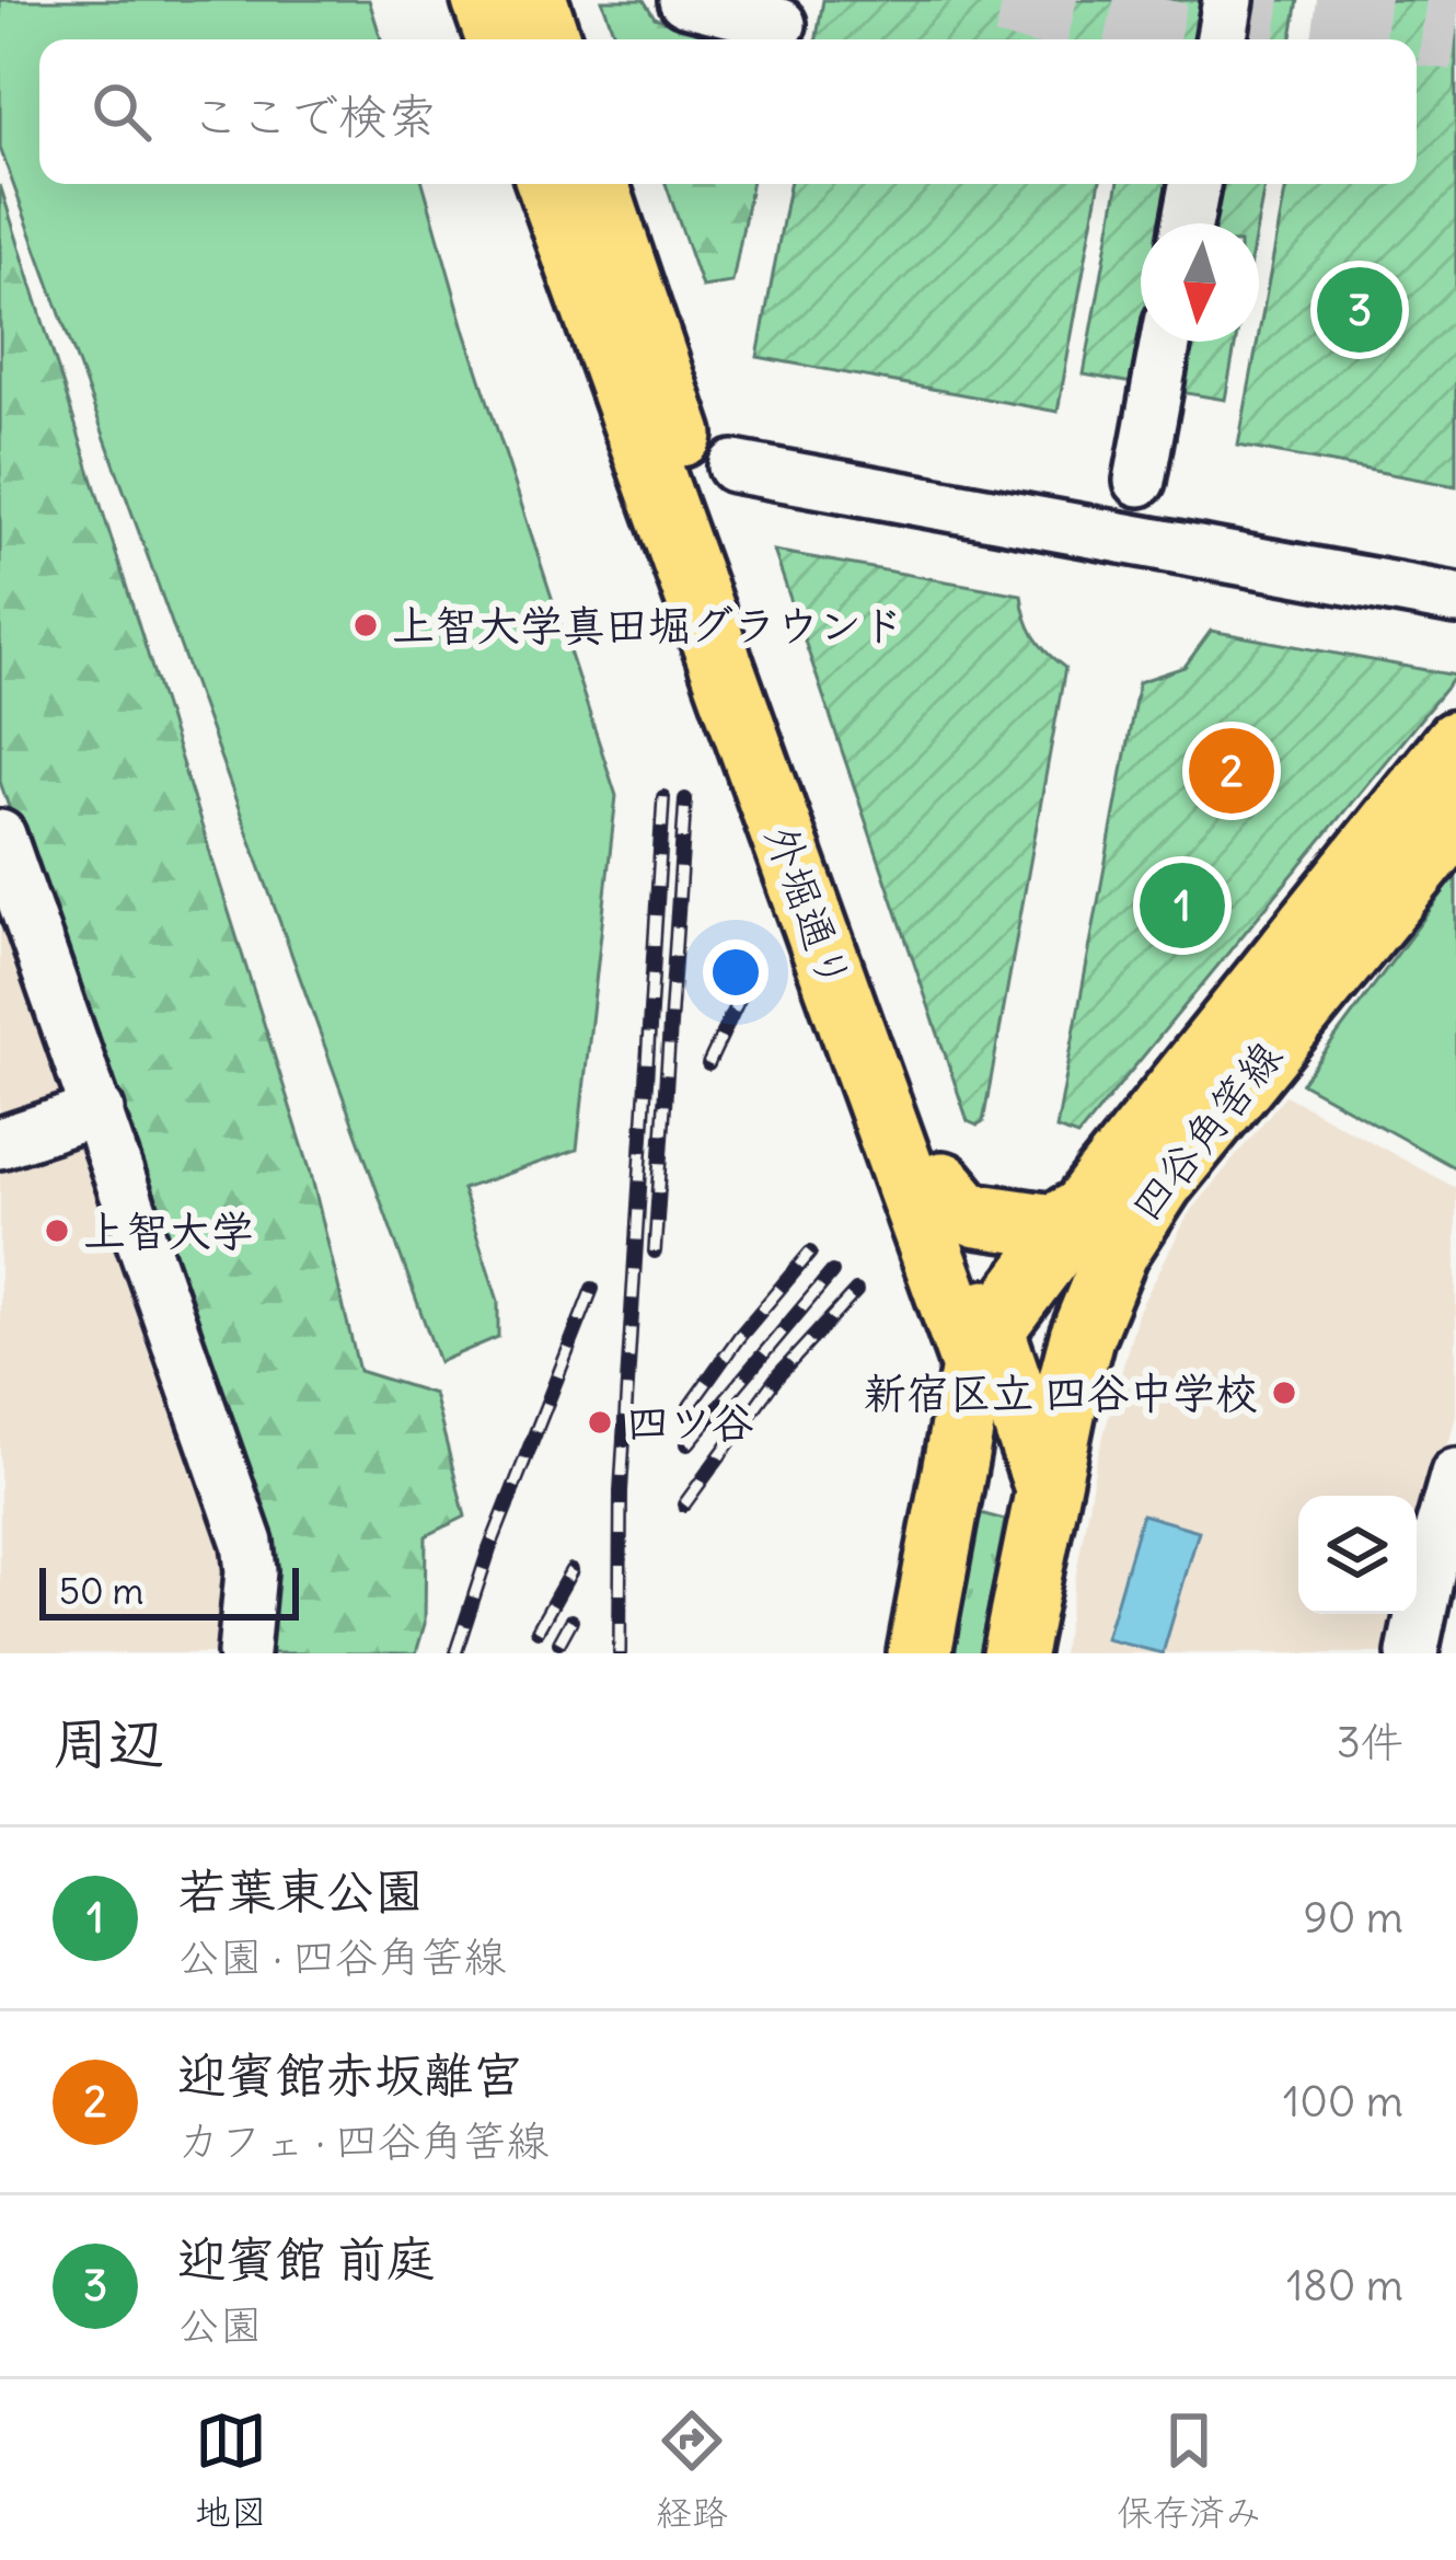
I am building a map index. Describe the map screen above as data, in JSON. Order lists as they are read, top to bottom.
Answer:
{
  "streets": {
    "main road": ["外堀通り", "四谷角筈線"]
  },
  "crossings": [
    ["外堀通り", "四谷角筈線"]
  ],
  "places": [
    "上智大学真田堀グラウンド",
    "上智大学",
    "新宿区立 四谷中学校",
    "四ツ谷"
  ],
  "scale_bar": "50 m",
  "north": "bottom",
  "page": {
    "search": "ここで検索",
    "pins": ["3", "2", "1"],
    "scale": "50 m",
    "heading": ["周辺", "3件"],
    "list": [
      {
        "mark": "1",
        "name": "若葉東公園",
        "note": "公園 · 四谷角筈線",
        "value": "90 m"
      },
      {
        "mark": "2",
        "name": "迎賓館赤坂離宮",
        "note": "カフェ · 四谷角筈線",
        "value": "100 m"
      },
      {
        "mark": "3",
        "name": "迎賓館 前庭",
        "note": "公園",
        "value": "180 m"
      }
    ],
    "nav": ["地図", "経路", "保存済み"]
  }
}
